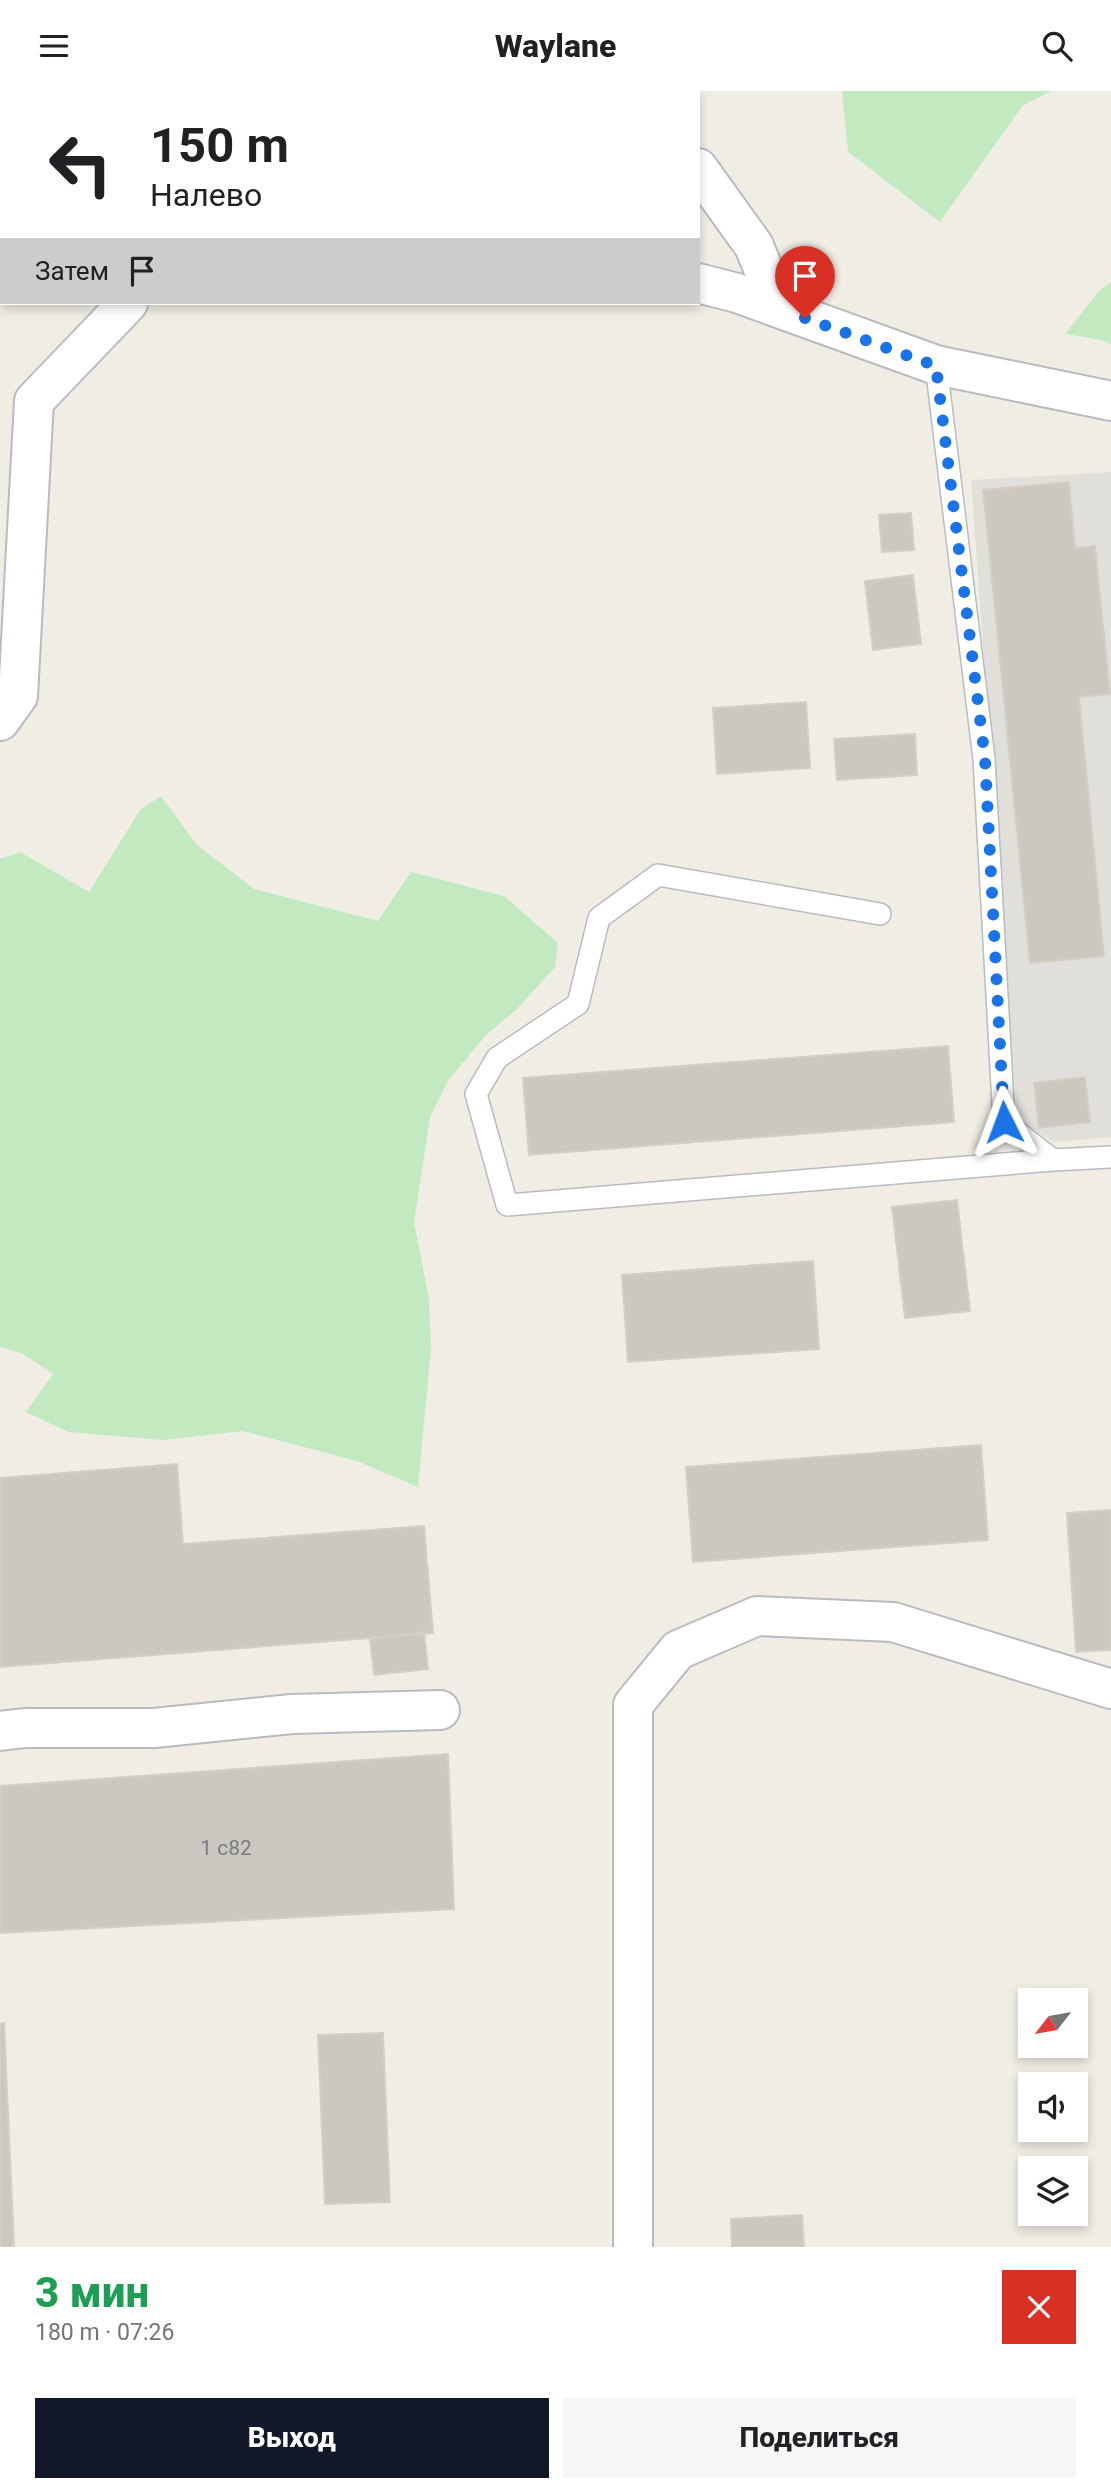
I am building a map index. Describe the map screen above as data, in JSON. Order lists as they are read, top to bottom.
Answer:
{
  "house_numbers": ["1 с82"],
  "north": "bottom left",
  "page": {
    "header": "Waylane",
    "turn": ["150 m", "Налево"],
    "then": "Затем",
    "heading": ["3 мин", "180 m · 07:26"],
    "buttons": ["Выход", "Поделиться"]
  }
}
